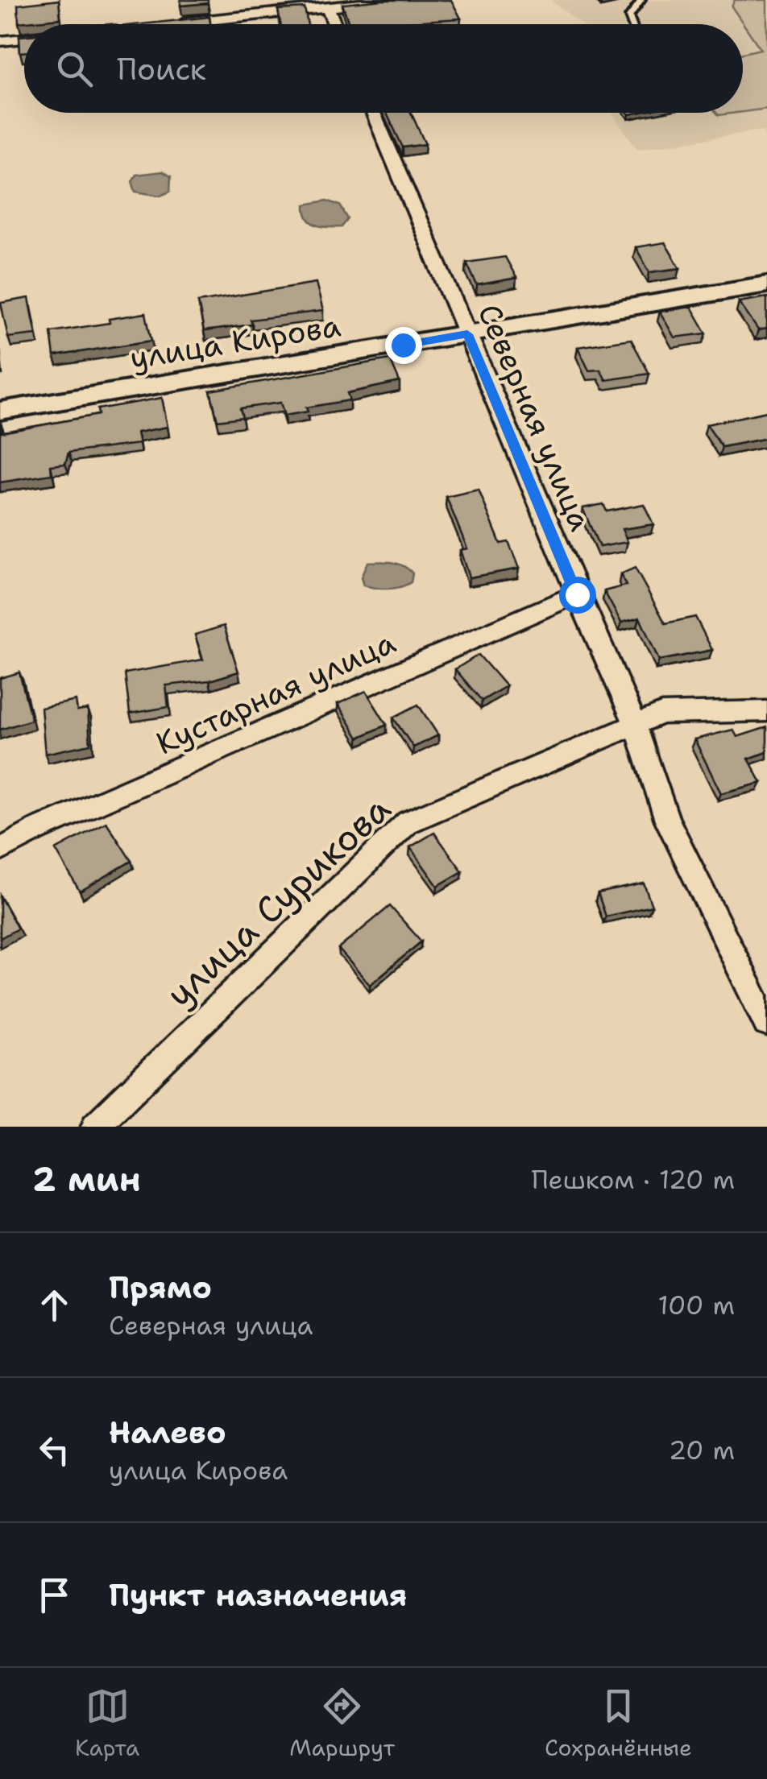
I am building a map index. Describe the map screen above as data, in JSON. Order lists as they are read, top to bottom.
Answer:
{
  "streets": {
    "street": [
      "улица Кирова",
      "Северная улица",
      "Кустарная улица",
      "улица Сурикова"
    ]
  },
  "crossings": [
    ["улица Кирова", "Северная улица"],
    ["Северная улица", "Кустарная улица"],
    ["Северная улица", "улица Сурикова"]
  ],
  "page": {
    "search": "Поиск",
    "heading": ["2 мин", "Пешком · 120 m"],
    "list": [
      ["Прямо", "Северная улица", "100 m"],
      ["Налево", "улица Кирова", "20 m"],
      "Пункт назначения"
    ],
    "nav": ["Карта", "Маршрут", "Сохранённые"]
  }
}
